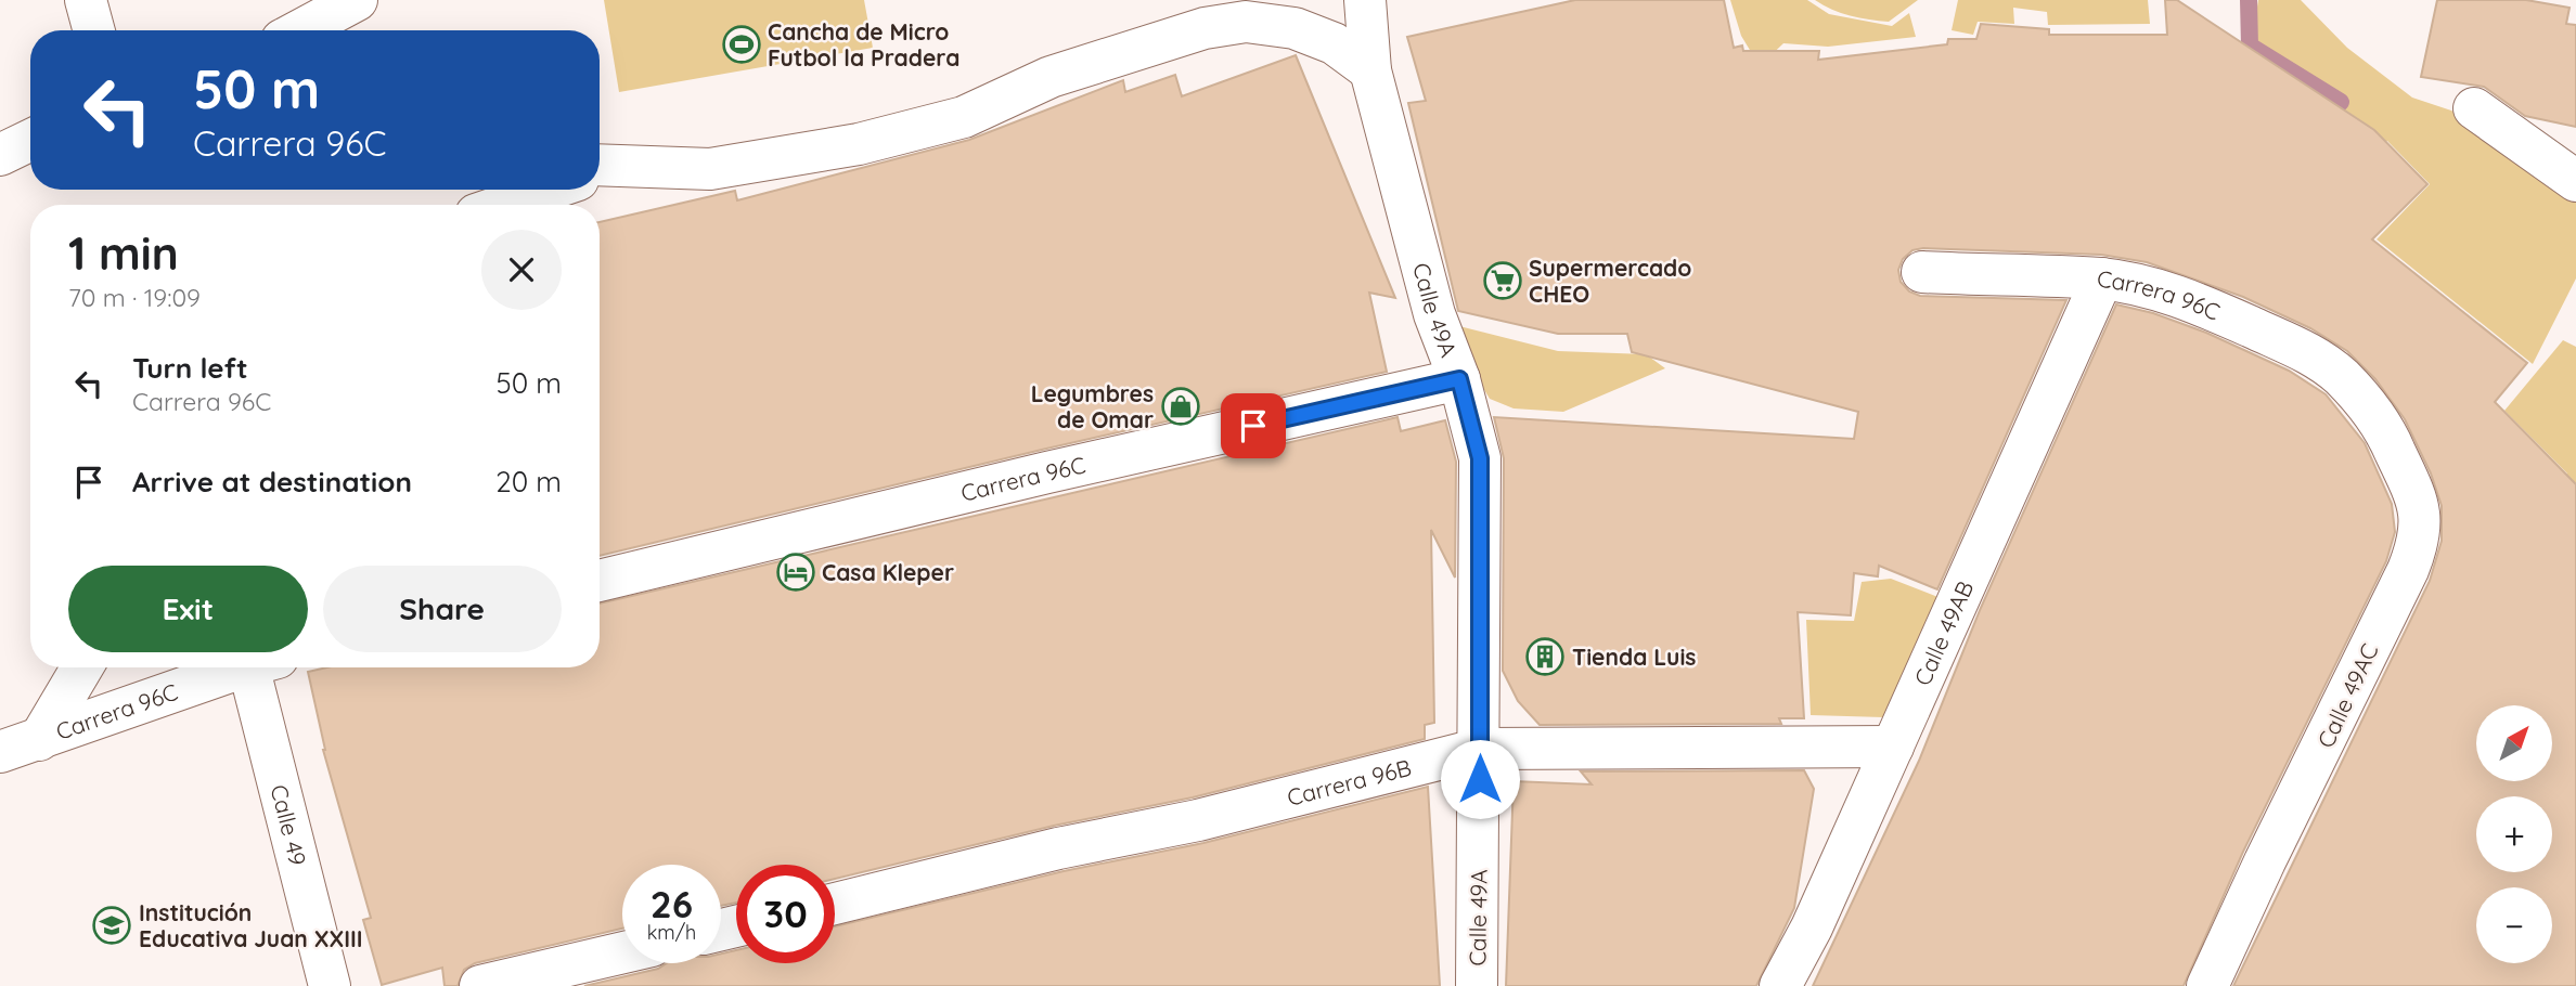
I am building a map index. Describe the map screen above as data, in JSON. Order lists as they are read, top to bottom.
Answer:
{
  "streets": {
    "street": [
      "Carrera 96C",
      "Calle 49A",
      "Calle 49AB",
      "Calle 49AC",
      "Carrera 96B",
      "Calle 49"
    ]
  },
  "crossings": [
    ["Carrera 96C", "Calle 49A"],
    ["Carrera 96C", "Calle 49AB"],
    ["Carrera 96C", "Calle 49AC"],
    ["Calle 49A", "Carrera 96B"],
    ["Calle 49AB", "Carrera 96B"]
  ],
  "places": {
    "sports": ["Cancha de Micro Futbol la Pradera"],
    "supermarket": ["Supermercado CHEO"],
    "shop": ["Legumbres de Omar"],
    "hotel": ["Casa Kleper"],
    "building": ["Tienda Luis"],
    "school or university": ["Institución Educativa Juan XXIII"]
  },
  "north": "top right",
  "page": {
    "turn": ["50 m", "Carrera 96C"],
    "heading": ["1 min", "70 m · 19:09"],
    "list": [
      {
        "name": "Turn left",
        "note": "Carrera 96C",
        "value": "50 m"
      },
      {
        "name": "Arrive at destination",
        "value": "20 m"
      }
    ],
    "buttons": ["Exit", "Share"],
    "map_buttons": ["+", "−"],
    "speed": "26 km/h",
    "limit": "30"
  }
}
